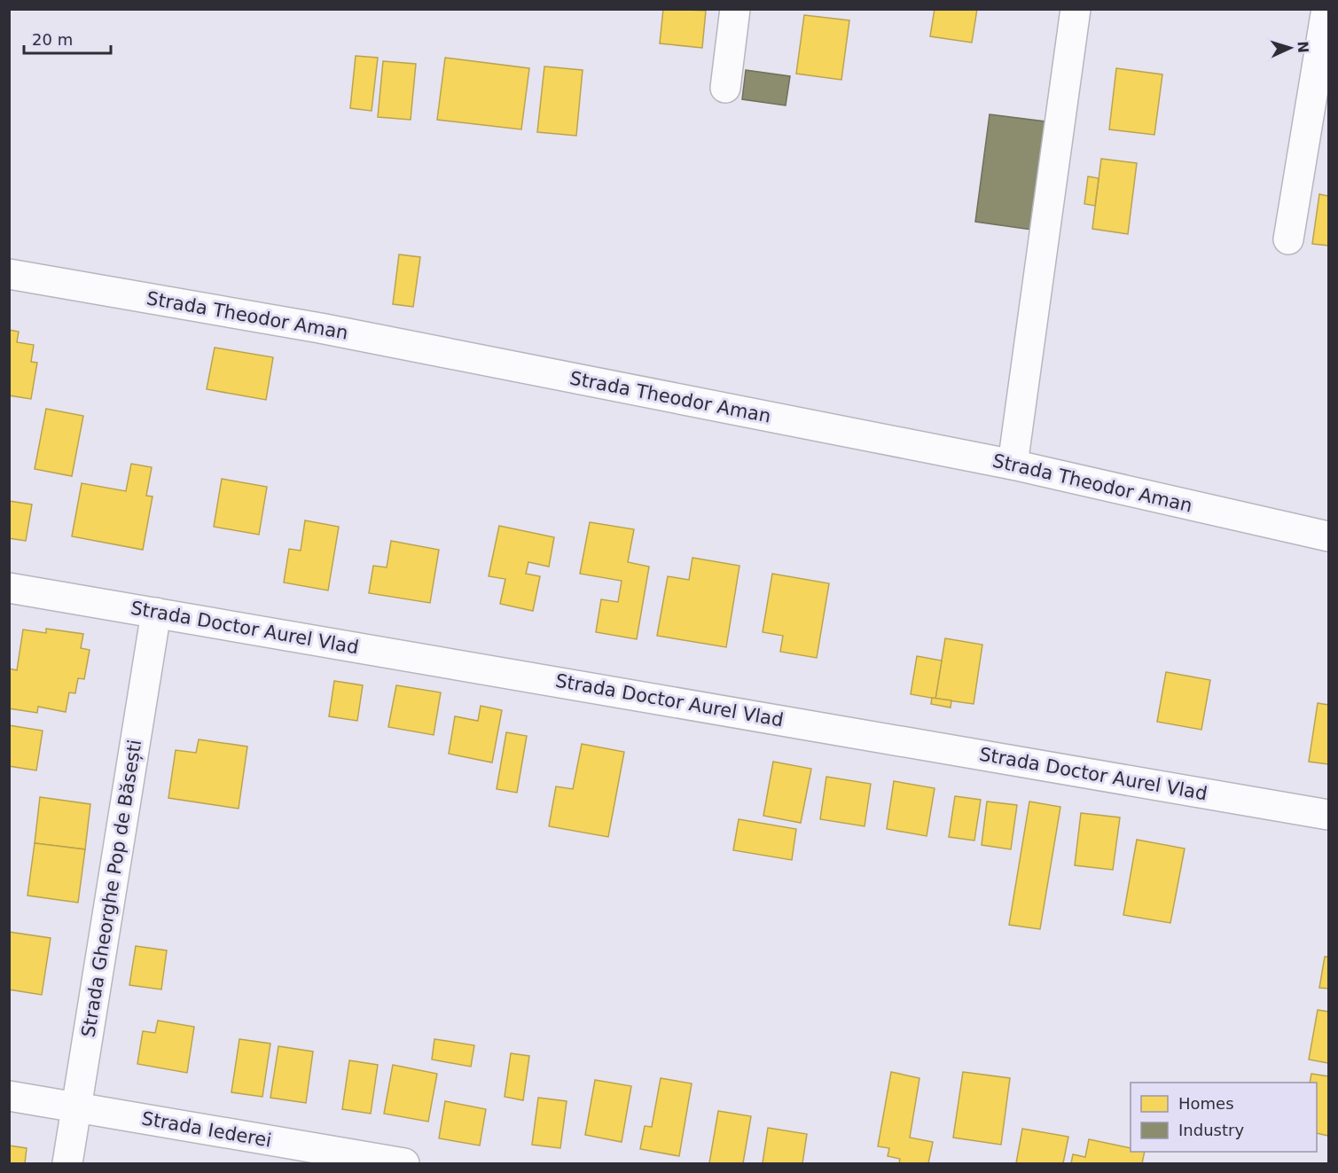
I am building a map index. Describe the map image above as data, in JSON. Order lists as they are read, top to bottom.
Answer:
{
  "streets": {
    "street": [
      "Strada Theodor Aman",
      "Strada Doctor Aurel Vlad",
      "Strada Gheorghe Pop de Băsești",
      "Strada Iederei"
    ]
  },
  "crossings": [
    ["Strada Doctor Aurel Vlad", "Strada Gheorghe Pop de Băsești"],
    ["Strada Gheorghe Pop de Băsești", "Strada Iederei"]
  ],
  "legend": ["Homes", "Industry"],
  "scale_bar": "20 m",
  "north": "right"
}
